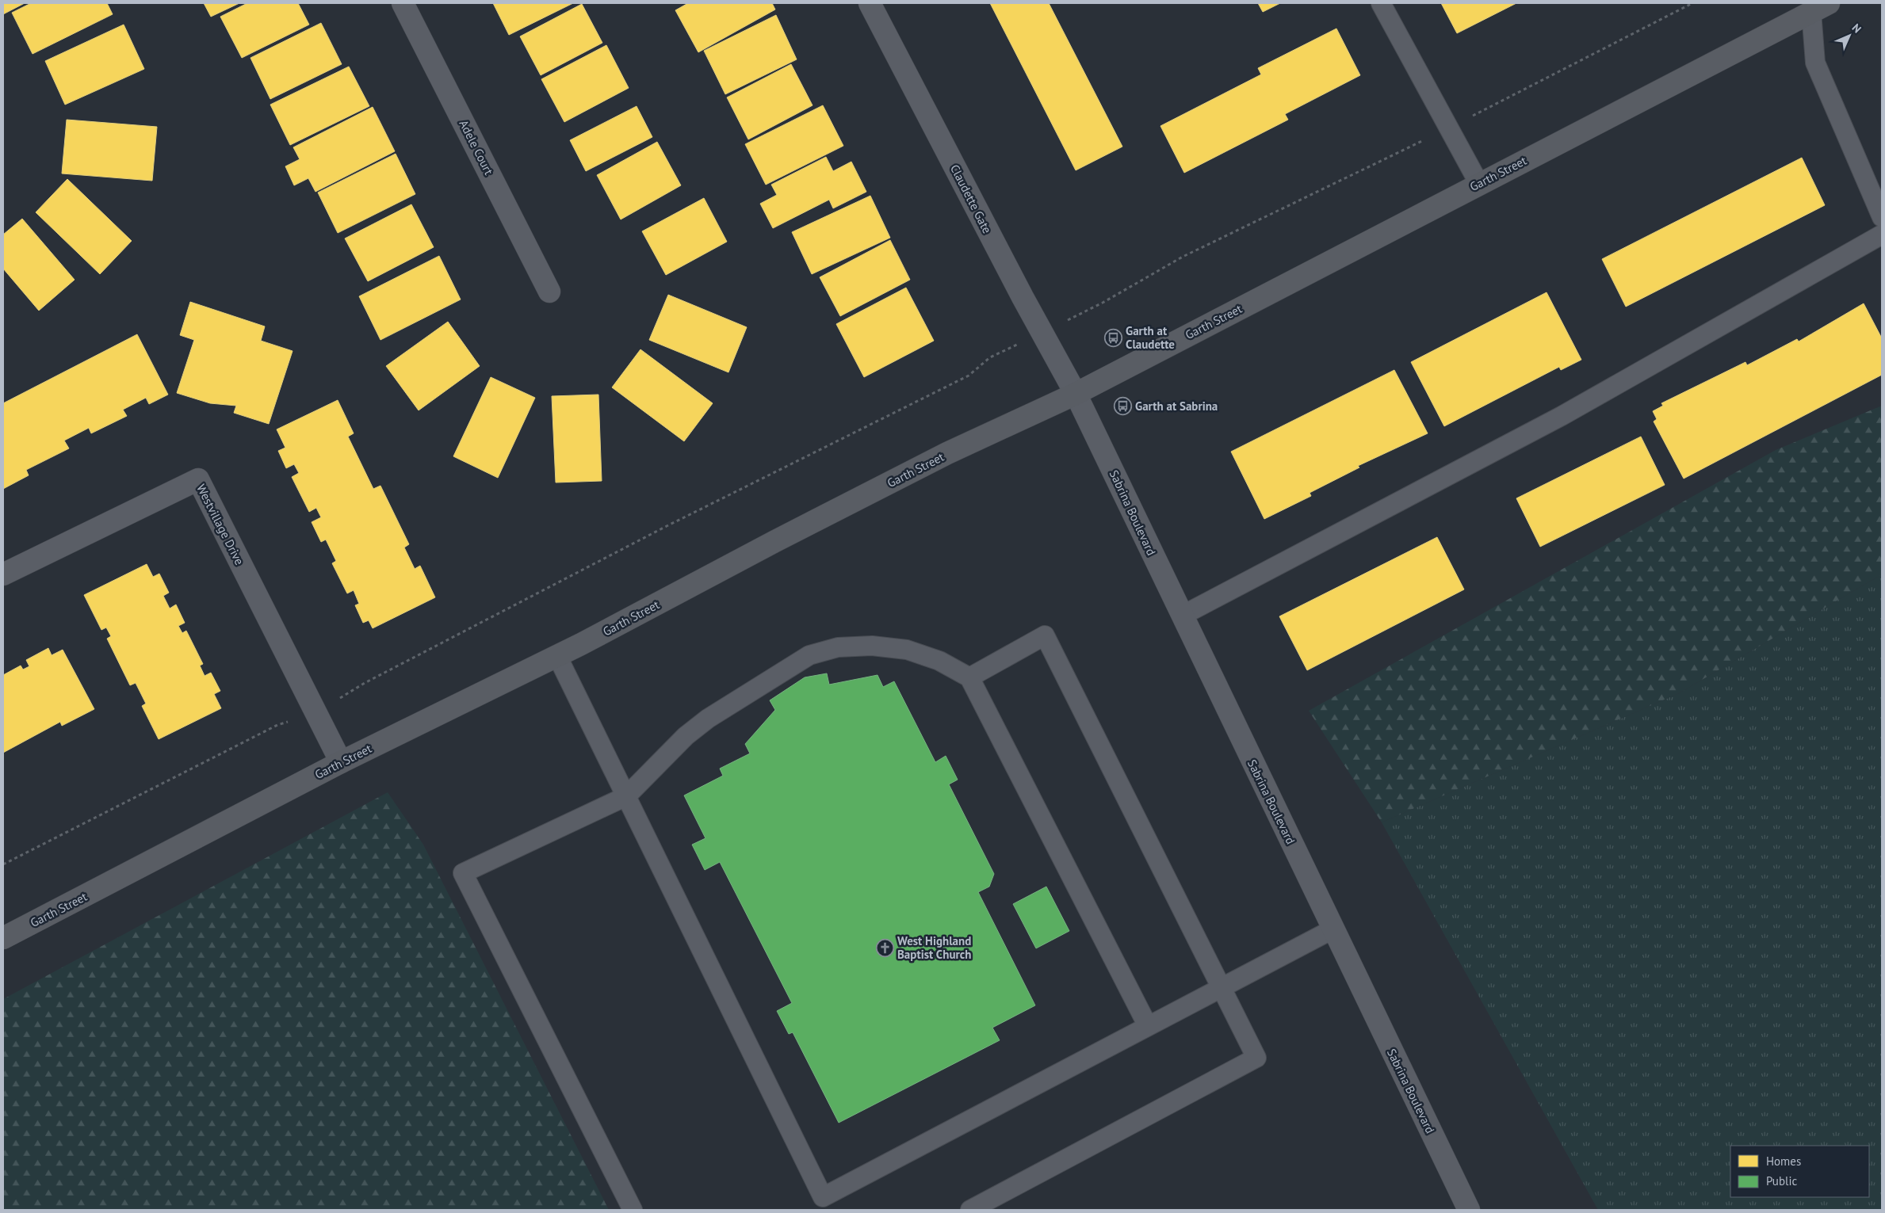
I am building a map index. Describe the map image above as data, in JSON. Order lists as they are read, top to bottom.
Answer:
{
  "streets": {
    "main road": ["Garth Street"],
    "street": [
      "Adele Court",
      "Claudette Gate",
      "Sabrina Boulevard",
      "Westvillage Drive"
    ]
  },
  "crossings": [
    ["Garth Street", "Claudette Gate"],
    ["Garth Street", "Sabrina Boulevard"],
    ["Garth Street", "Westvillage Drive"],
    ["Claudette Gate", "Sabrina Boulevard"]
  ],
  "places": {
    "bus stop": ["Garth at Claudette", "Garth at Sabrina"],
    "church": ["West Highland Baptist Church"]
  },
  "legend": ["Homes", "Public"],
  "north": "top right"
}
